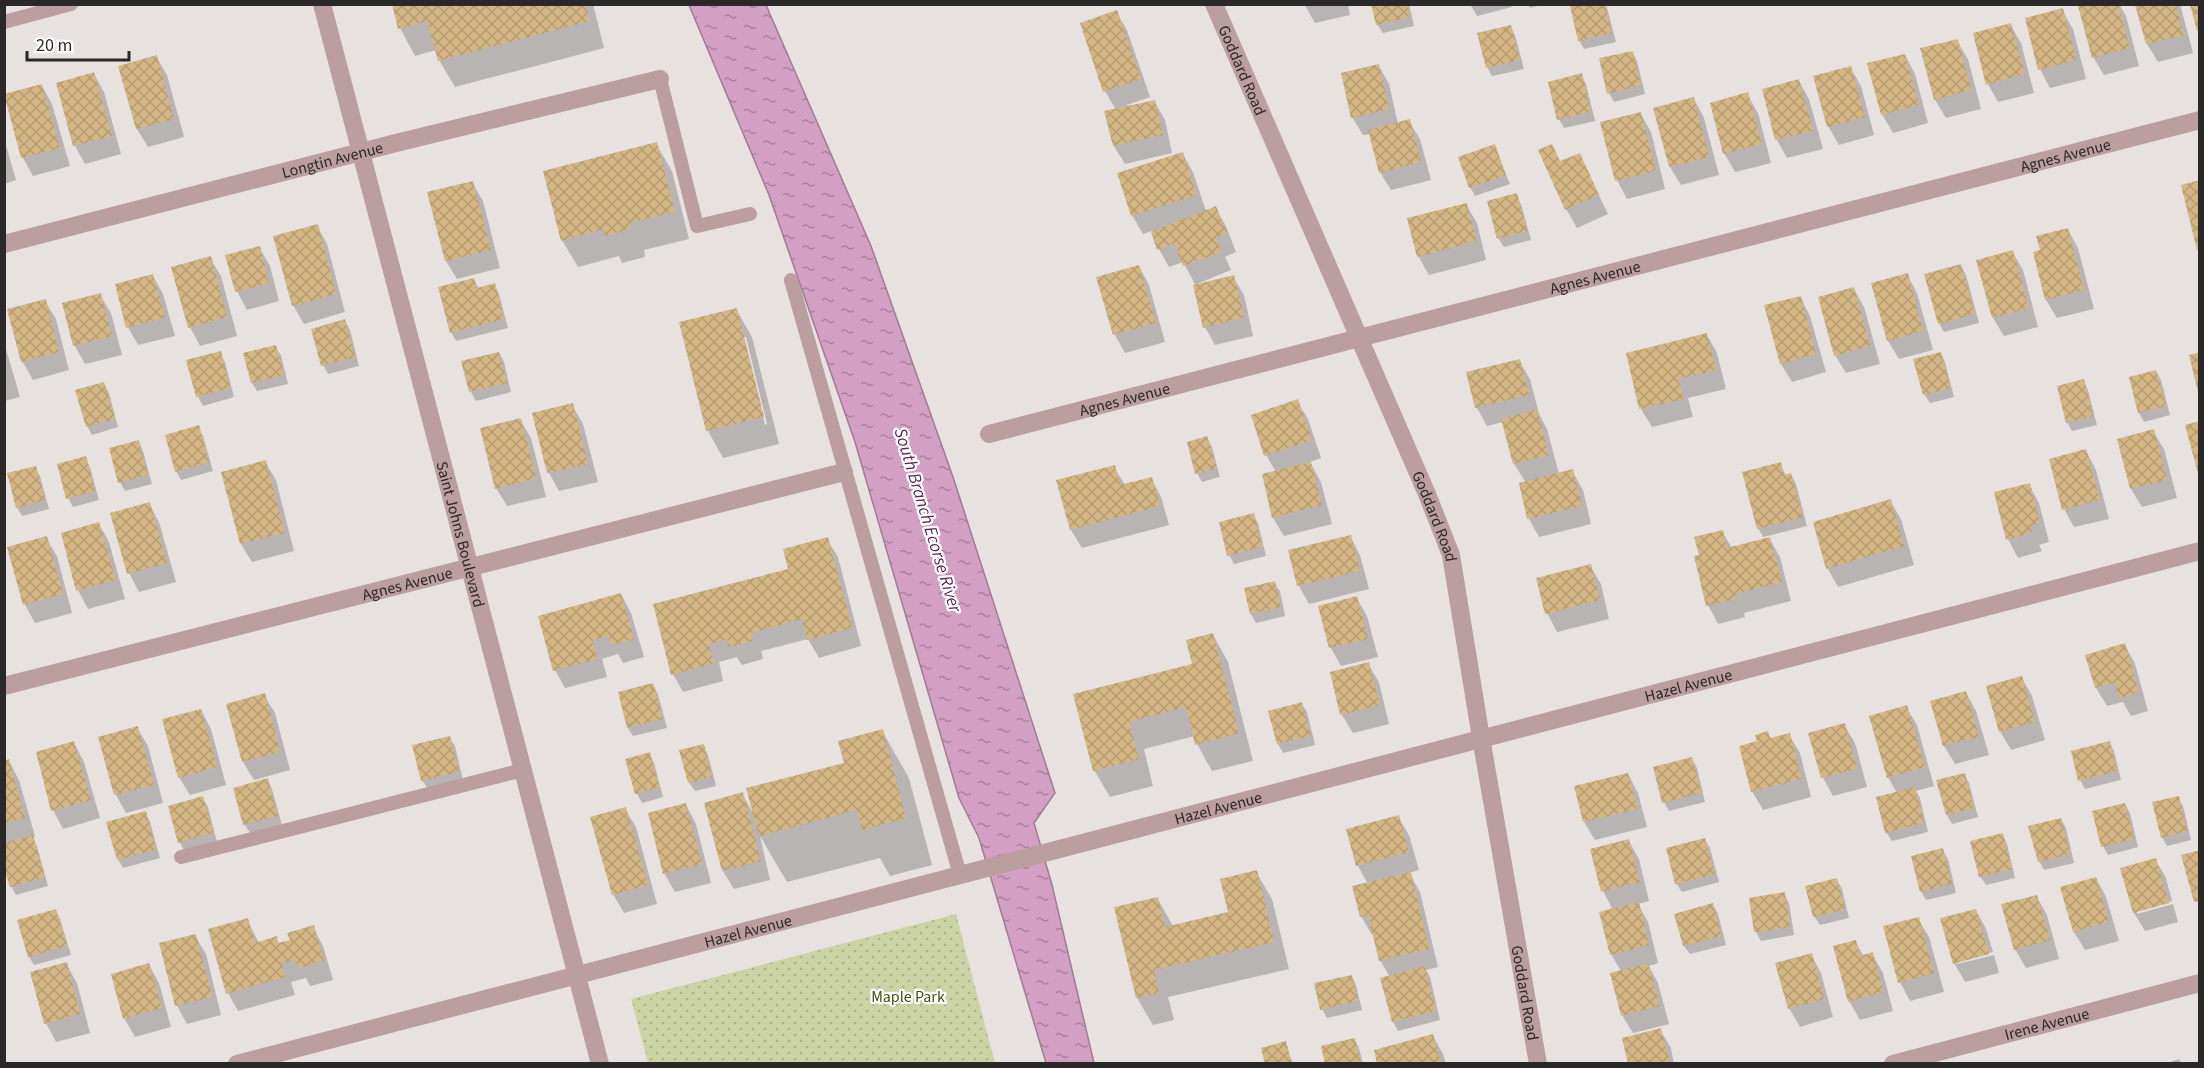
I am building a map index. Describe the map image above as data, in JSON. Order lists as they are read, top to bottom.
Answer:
{
  "streets": {
    "street": [
      "Goddard Road",
      "Agnes Avenue",
      "Longtin Avenue",
      "Saint Johns Boulevard",
      "Hazel Avenue",
      "Irene Avenue"
    ]
  },
  "crossings": [
    ["Goddard Road", "Agnes Avenue"],
    ["Goddard Road", "Hazel Avenue"],
    ["Agnes Avenue", "Saint Johns Boulevard"],
    ["Longtin Avenue", "Saint Johns Boulevard"],
    ["Saint Johns Boulevard", "Hazel Avenue"]
  ],
  "water": ["South Branch Ecorse River"],
  "parks": ["Maple Park"],
  "scale_bar": "20 m"
}
